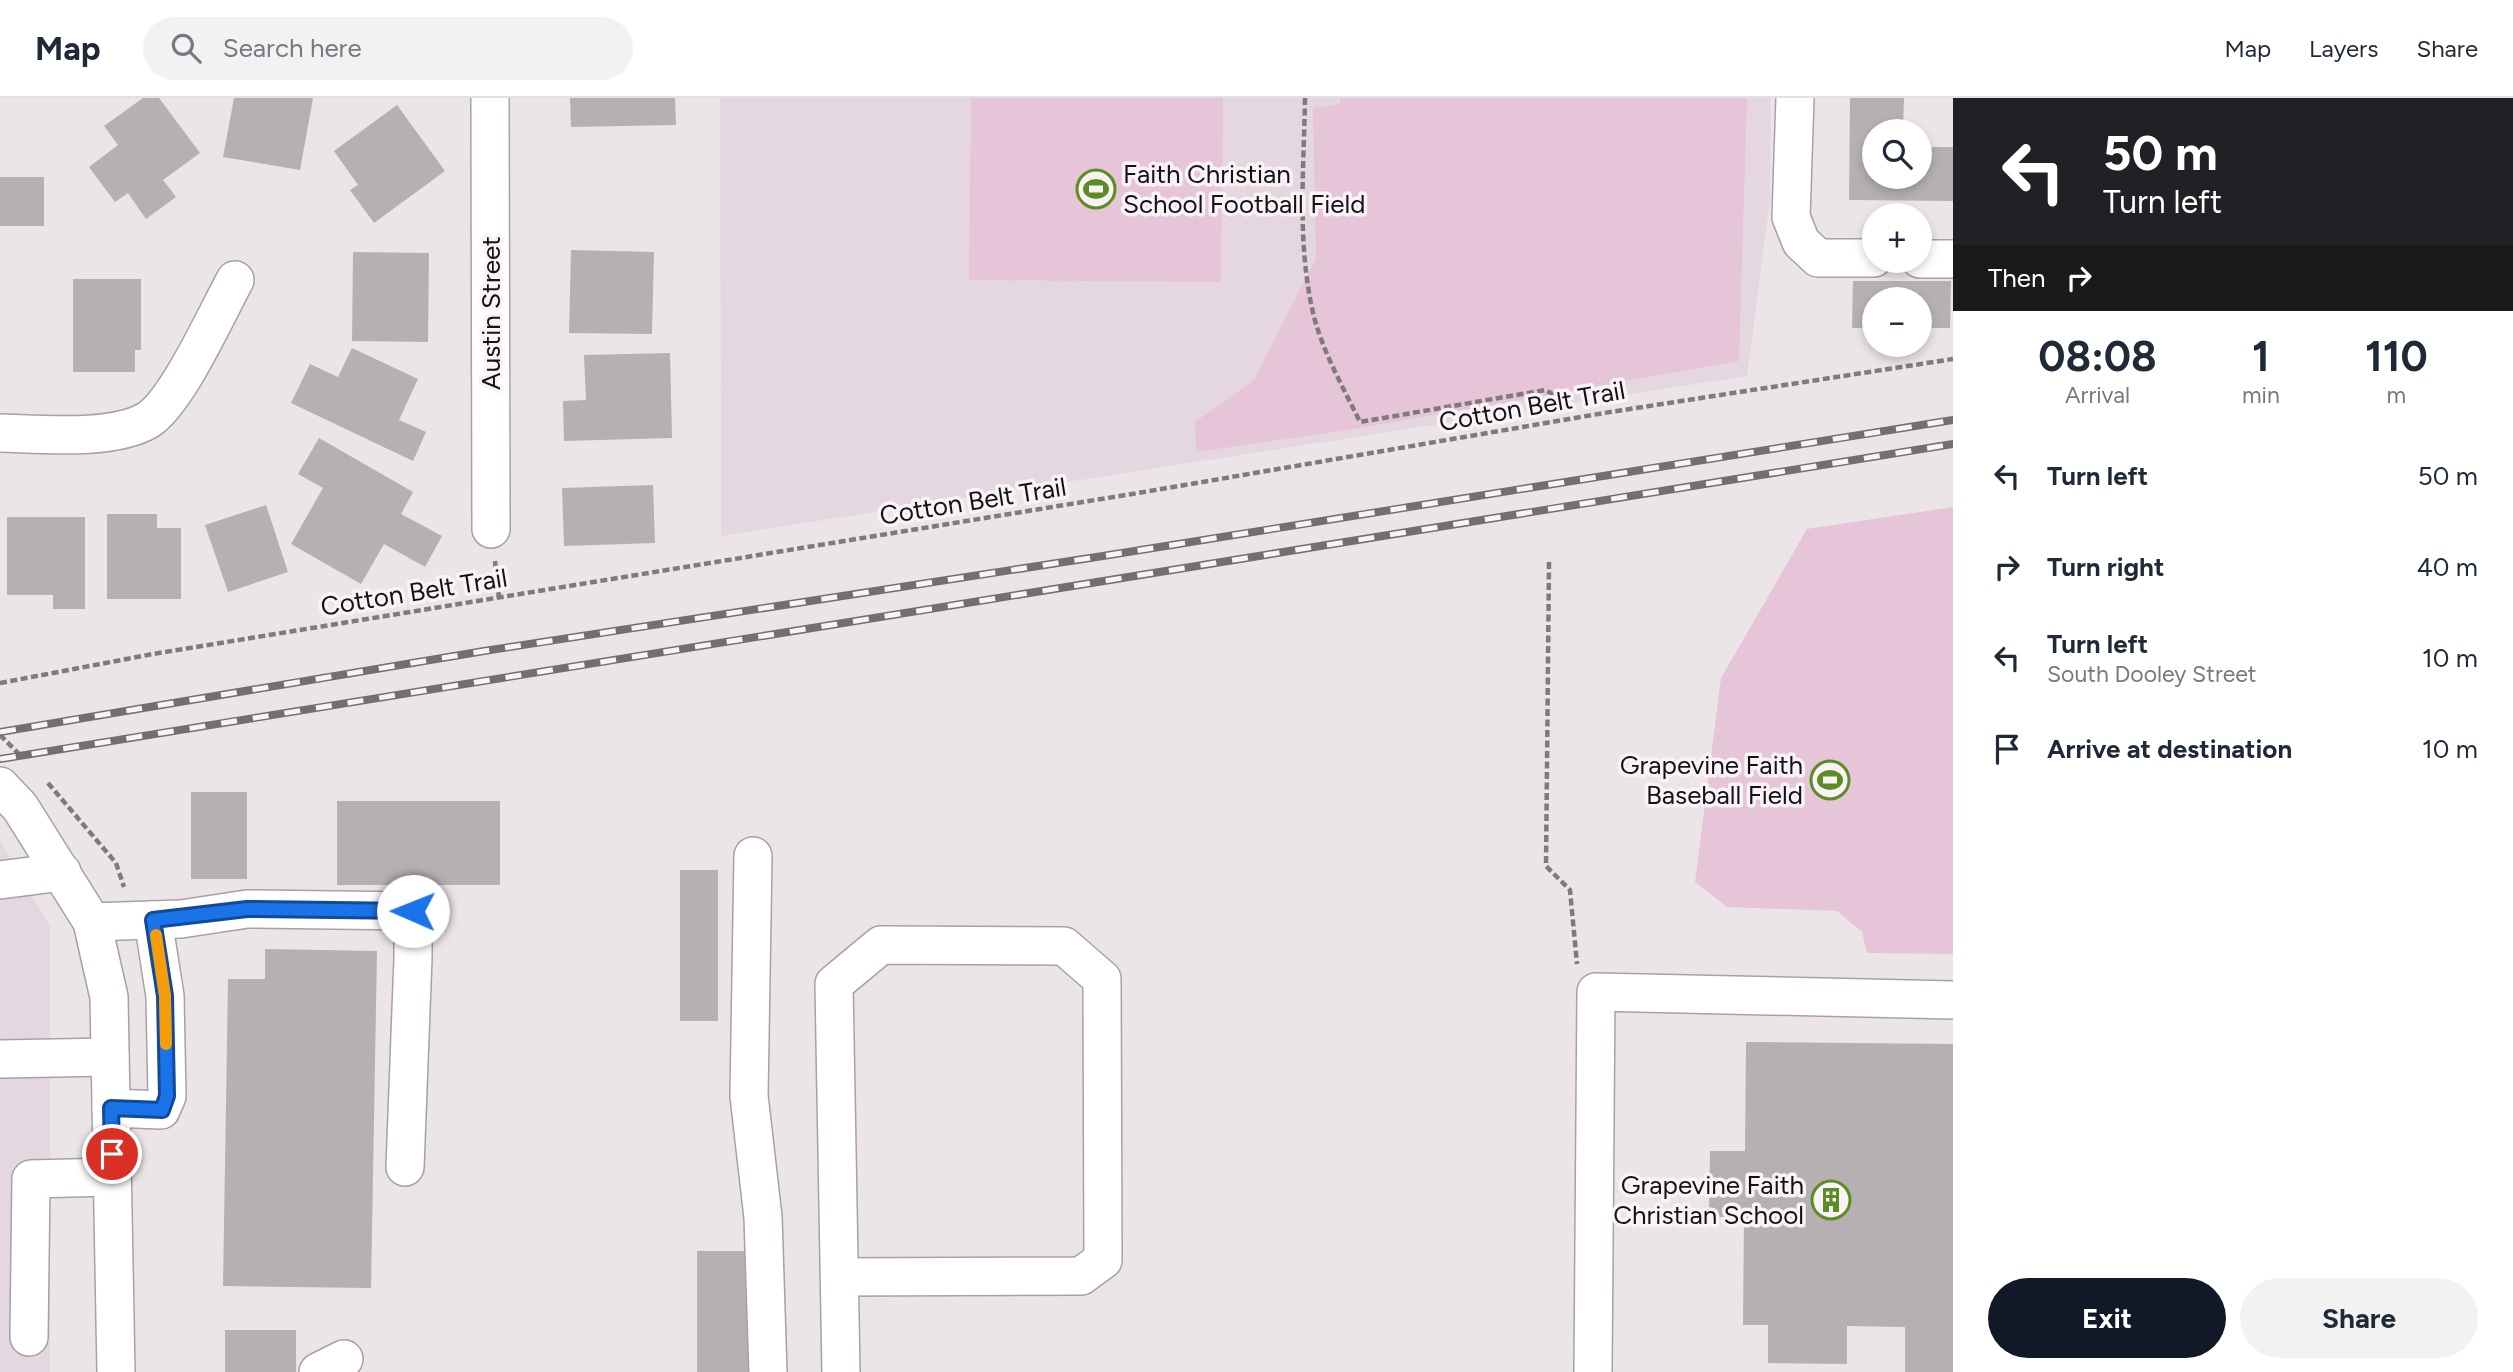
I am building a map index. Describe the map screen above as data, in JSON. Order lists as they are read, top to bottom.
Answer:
{
  "streets": {
    "street": ["Austin Street"],
    "path": ["Cotton Belt Trail"]
  },
  "places": {
    "sports": ["Faith Christian School Football Field", "Grapevine Faith Baseball Field"],
    "building": ["Grapevine Faith Christian School"]
  },
  "page": {
    "header": "Map",
    "search": "Search here",
    "nav": ["Map", "Layers", "Share"],
    "turn": ["50 m", "Turn left"],
    "map_buttons": ["+", "−"],
    "then": "Then",
    "eta": [
      "08:08",
      "Arrival",
      "1",
      "min",
      "110",
      "m"
    ],
    "list": [
      {
        "name": "Turn left",
        "value": "50 m"
      },
      {
        "name": "Turn right",
        "value": "40 m"
      },
      {
        "name": "Turn left",
        "note": "South Dooley Street",
        "value": "10 m"
      },
      {
        "name": "Arrive at destination",
        "value": "10 m"
      }
    ],
    "buttons": ["Exit", "Share"]
  }
}
